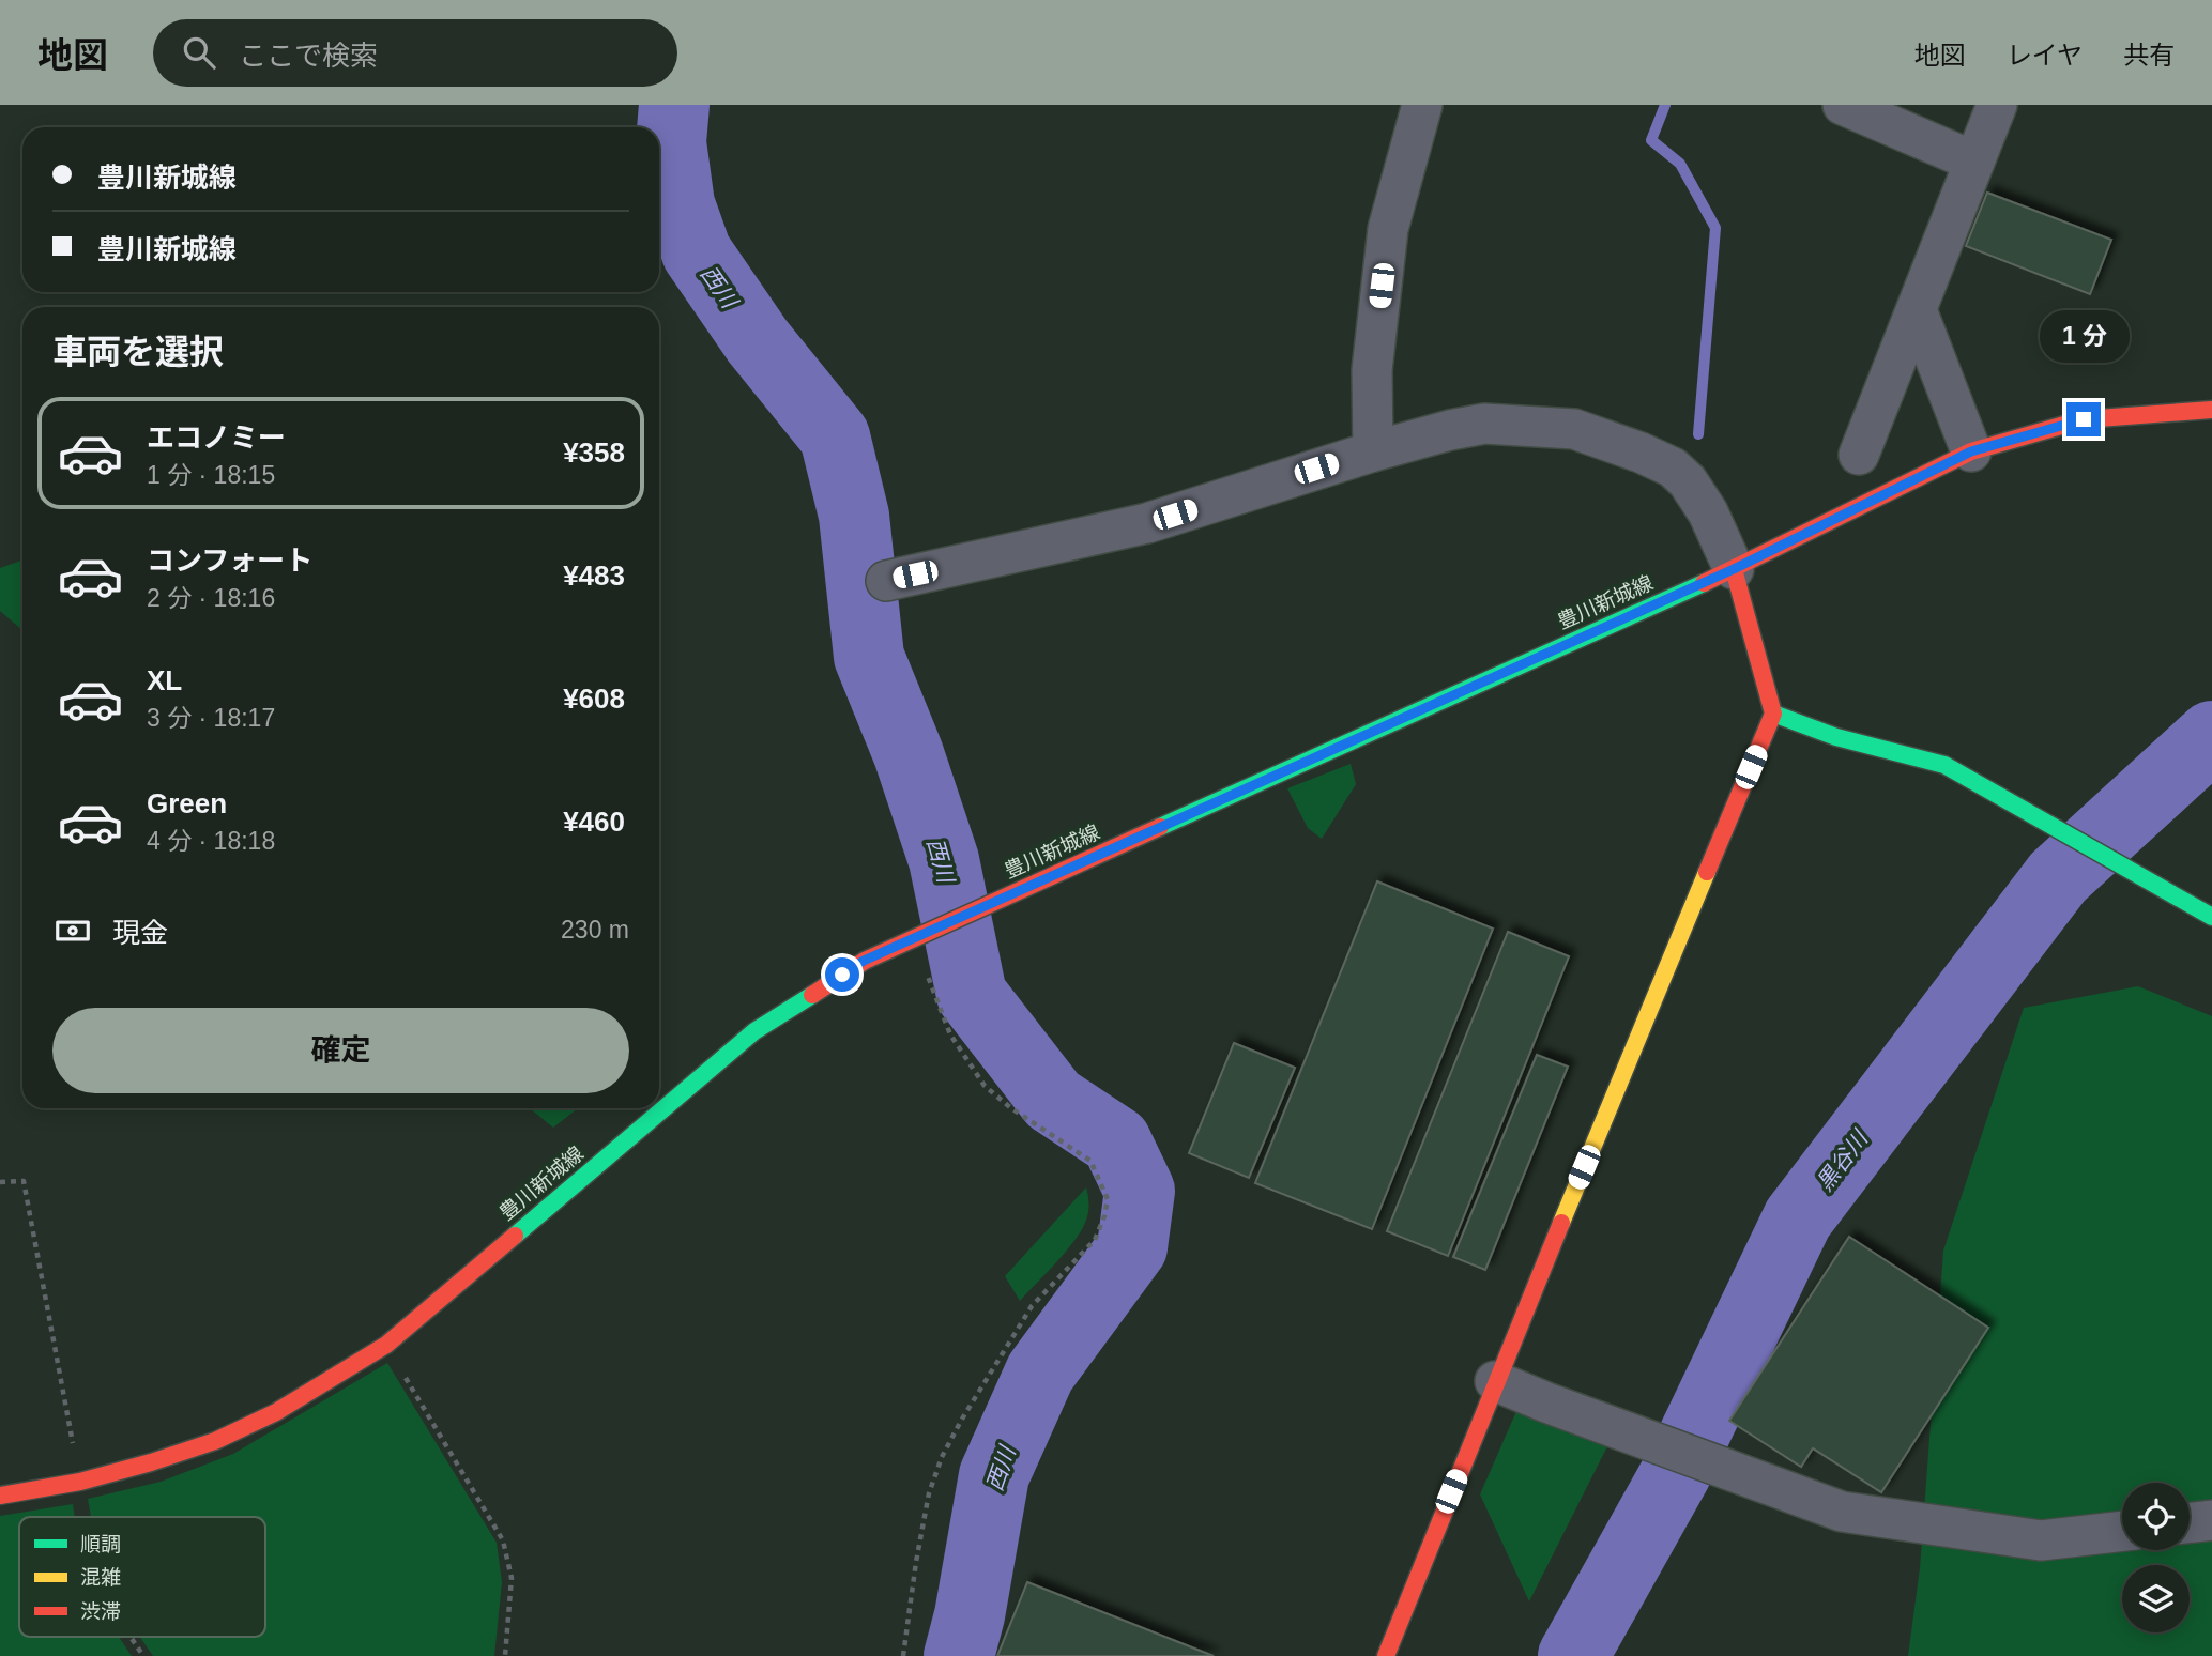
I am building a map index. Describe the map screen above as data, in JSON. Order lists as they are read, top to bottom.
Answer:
{
  "streets": {
    "main road": ["豊川新城線"]
  },
  "water": ["西川", "黒谷川"],
  "legend": ["順調", "混雑", "渋滞"],
  "page": {
    "header": "地図",
    "search": "ここで検索",
    "nav": ["地図", "レイヤ", "共有"],
    "banner": ["豊川新城線", "豊川新城線"],
    "heading": "車両を選択",
    "bubble": "1 分",
    "list": [
      {
        "name": "エコノミー",
        "note": "1 分 · 18:15",
        "value": "¥358"
      },
      {
        "name": "コンフォート",
        "note": "2 分 · 18:16",
        "value": "¥483"
      },
      {
        "name": "XL",
        "note": "3 分 · 18:17",
        "value": "¥608"
      },
      {
        "name": "Green",
        "note": "4 分 · 18:18",
        "value": "¥460"
      }
    ],
    "pay": ["現金", "230 m"],
    "buttons": "確定"
  }
}
